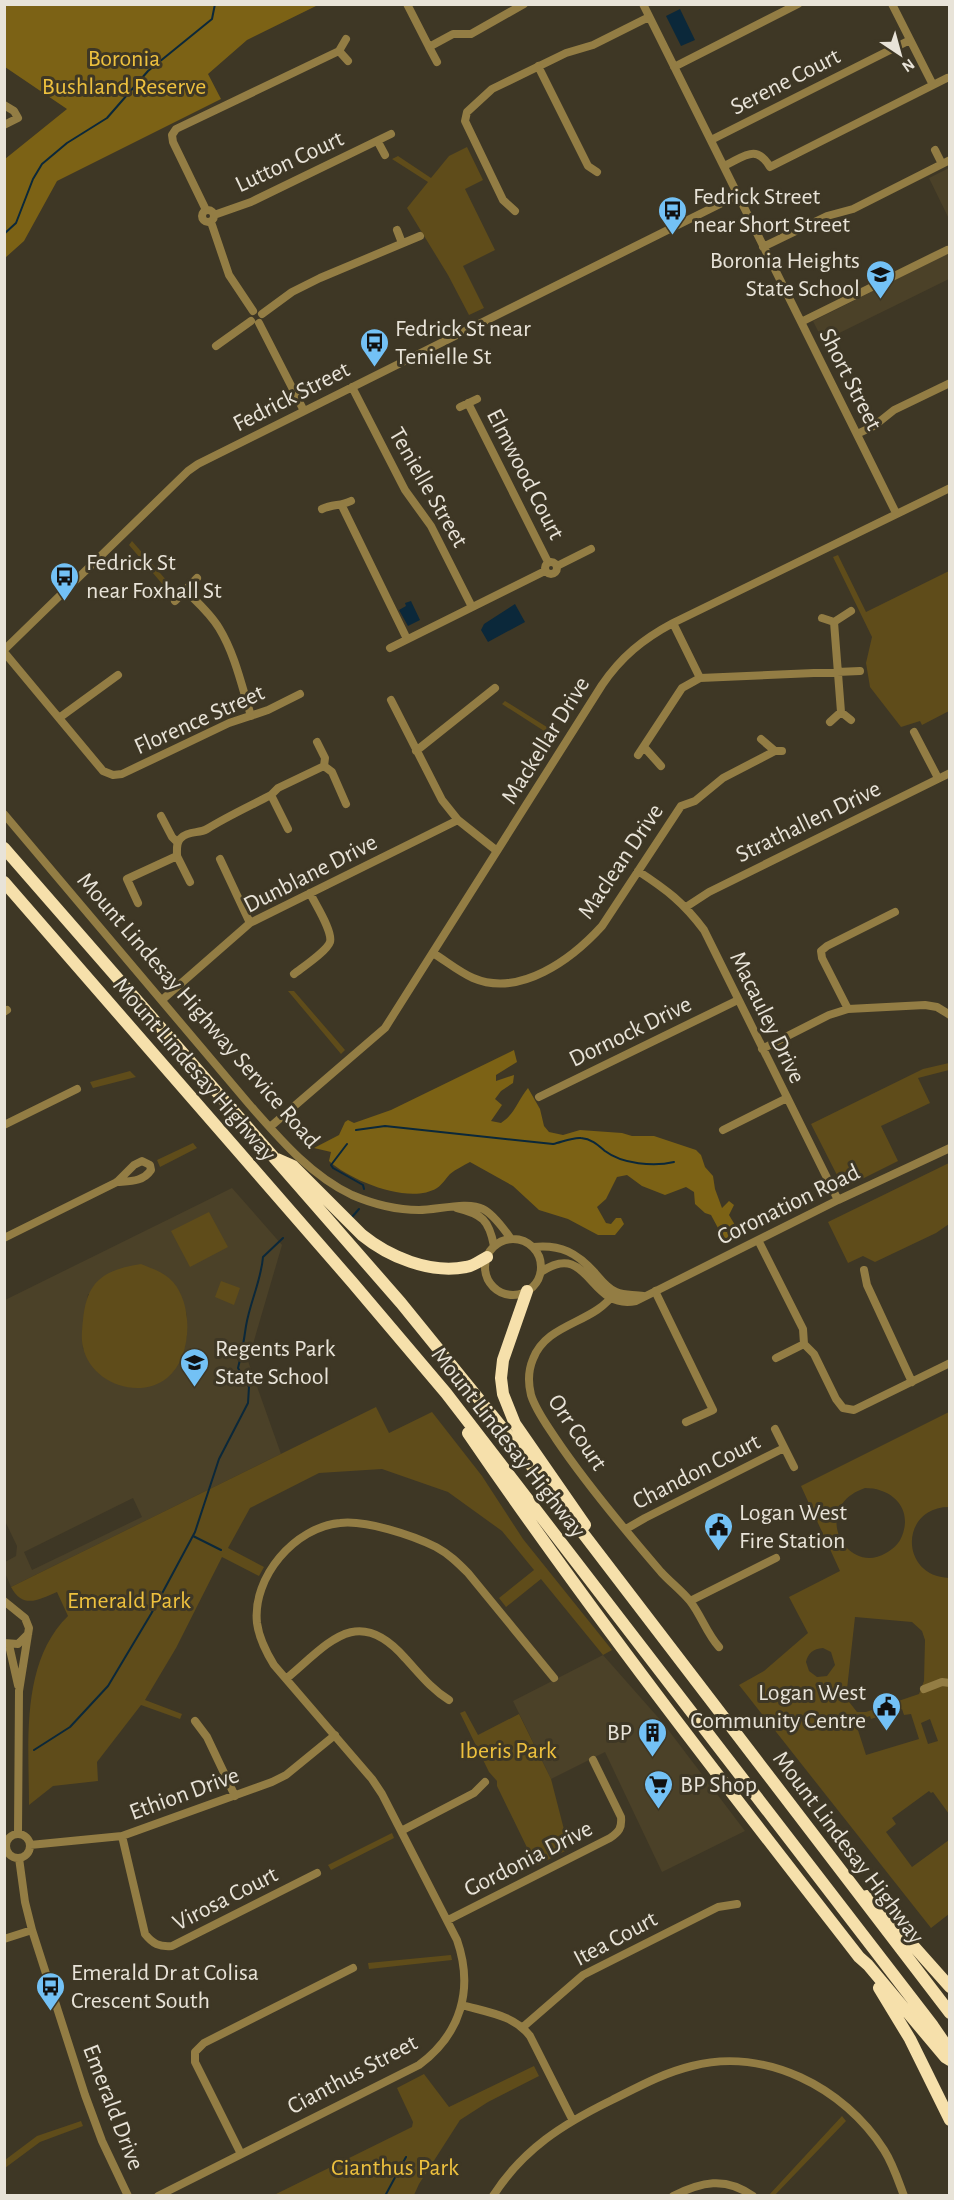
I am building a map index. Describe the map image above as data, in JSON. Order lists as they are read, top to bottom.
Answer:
{
  "streets": {
    "highway": ["Mount Lindesay Highway"],
    "street": [
      "Serene Court",
      "Lutton Court",
      "Short Street",
      "Fedrick Street",
      "Elmwood Court",
      "Tenielle Street",
      "Florence Street",
      "Mackellar Drive",
      "Strathallen Drive",
      "Maclean Drive",
      "Dunblane Drive",
      "Mount Lindesay Highway Service Road",
      "Macauley Drive",
      "Dornock Drive",
      "Coronation Road",
      "Orr Court",
      "Chandon Court",
      "Ethion Drive",
      "Gordonia Drive",
      "Virosa Court",
      "Itea Court",
      "Cianthus Street",
      "Emerald Drive"
    ]
  },
  "crossings": [
    ["Serene Court", "Short Street"],
    ["Short Street", "Fedrick Street"],
    ["Short Street", "Mackellar Drive"],
    ["Fedrick Street", "Tenielle Street"],
    ["Mackellar Drive", "Maclean Drive"],
    ["Mackellar Drive", "Mount Lindesay Highway Service Road"],
    ["Strathallen Drive", "Macauley Drive"],
    ["Maclean Drive", "Macauley Drive"],
    ["Dunblane Drive", "Mount Lindesay Highway Service Road"],
    ["Macauley Drive", "Dornock Drive"],
    ["Macauley Drive", "Coronation Road"],
    ["Coronation Road", "Orr Court"],
    ["Orr Court", "Chandon Court"],
    ["Ethion Drive", "Virosa Court"],
    ["Ethion Drive", "Cianthus Street"],
    ["Ethion Drive", "Emerald Drive"],
    ["Gordonia Drive", "Cianthus Street"]
  ],
  "parks": [
    "Boronia Bushland Reserve",
    "Emerald Park",
    "Iberis Park",
    "Cianthus Park"
  ],
  "places": {
    "bus stop": [
      "Fedrick Street near Short Street",
      "Fedrick St near Tenielle St",
      "Fedrick St near Foxhall St",
      "Emerald Dr at Colisa Crescent South"
    ],
    "school or university": ["Boronia Heights State School", "Regents Park State School"],
    "public building": ["Logan West Fire Station", "Logan West Community Centre"],
    "building": ["BP"],
    "supermarket": ["BP Shop"]
  },
  "north": "bottom right"
}
